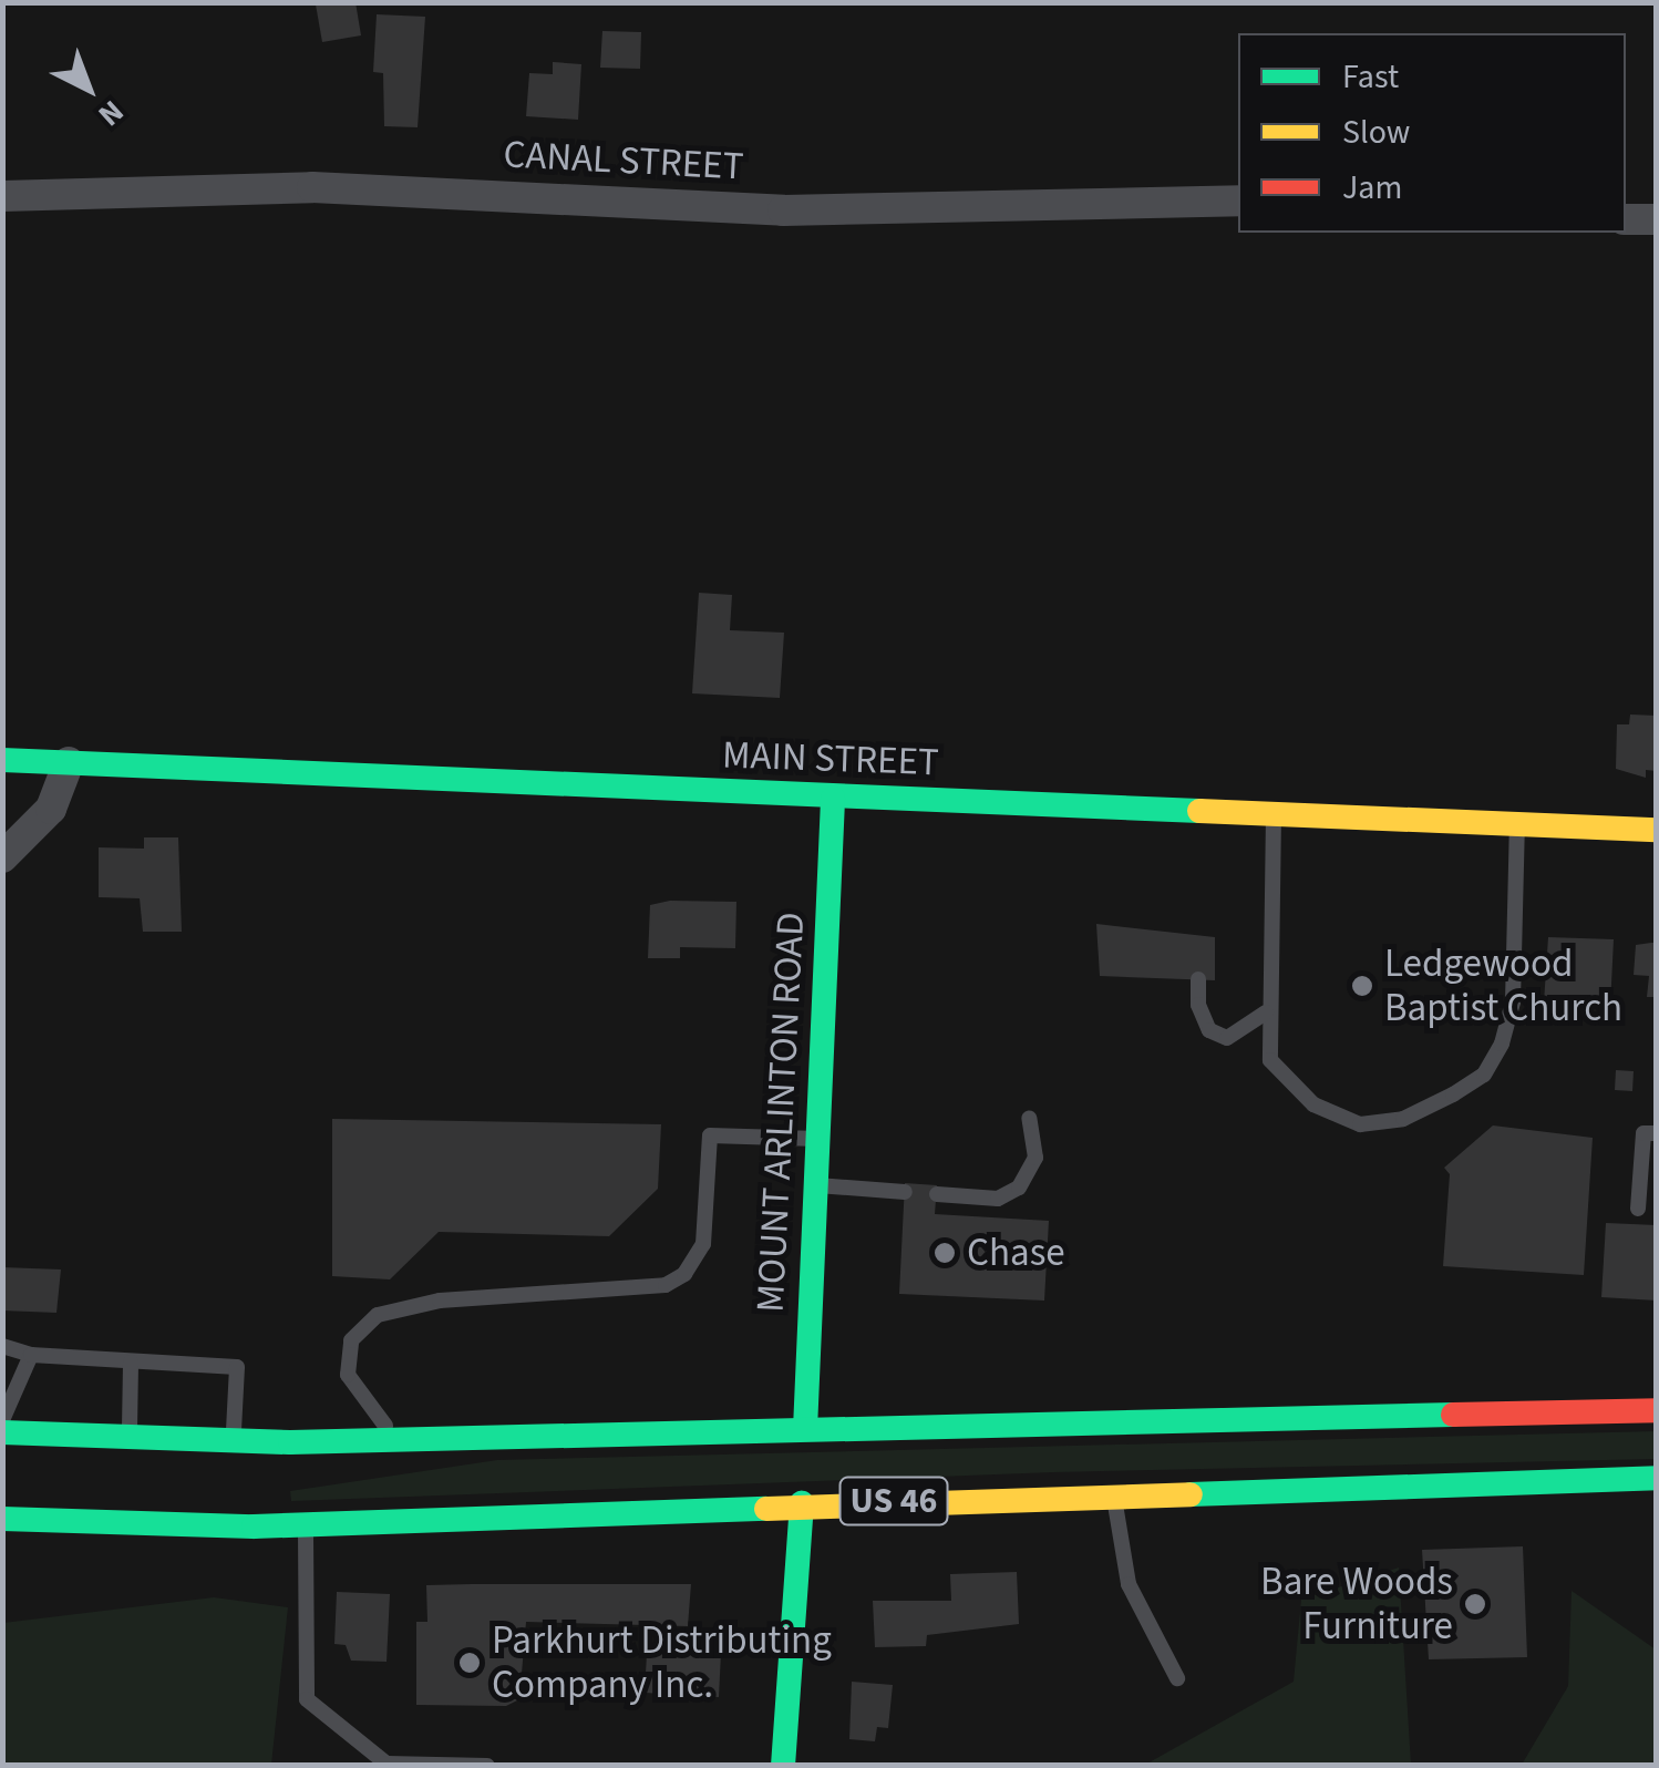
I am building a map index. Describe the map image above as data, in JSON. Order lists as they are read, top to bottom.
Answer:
{
  "streets": {
    "main road": ["MAIN STREET", "MOUNT ARLINTON ROAD", "US 46"],
    "street": ["CANAL STREET"]
  },
  "crossings": [
    ["MAIN STREET", "MOUNT ARLINTON ROAD"],
    ["MOUNT ARLINTON ROAD", "US 46"]
  ],
  "places": [
    "Ledgewood Baptist Church",
    "Chase",
    "Bare Woods Furniture",
    "Parkhurt Distributing Company Inc."
  ],
  "legend": ["Fast", "Slow", "Jam"],
  "north": "bottom right"
}
